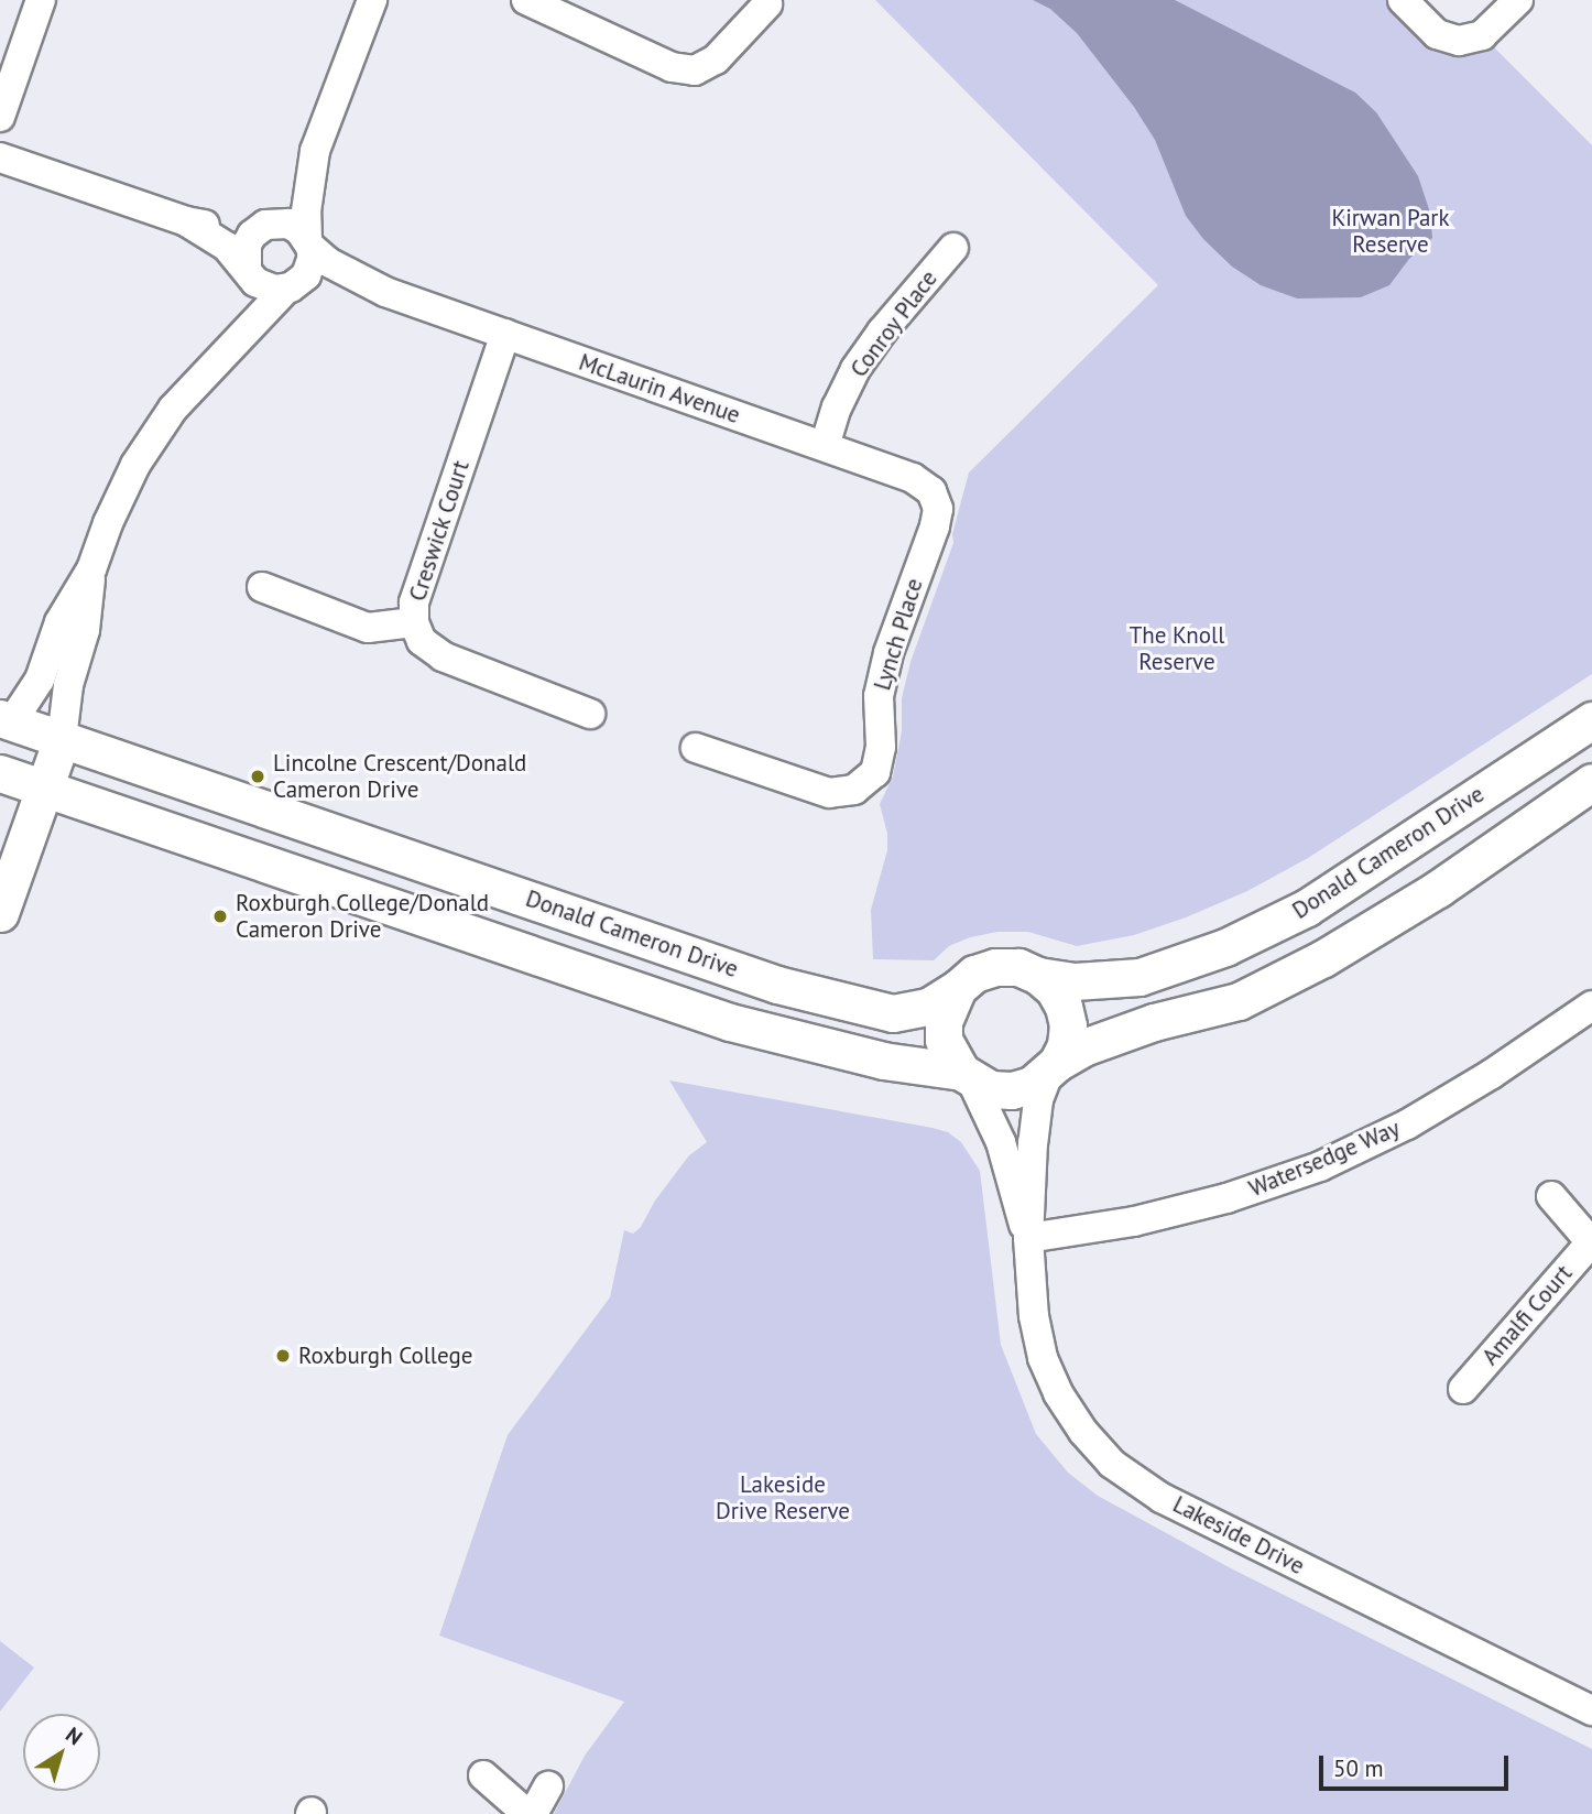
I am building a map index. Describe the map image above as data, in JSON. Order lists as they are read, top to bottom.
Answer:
{
  "streets": {
    "street": [
      "Conroy Place",
      "McLaurin Avenue",
      "Creswick Court",
      "Lynch Place",
      "Donald Cameron Drive",
      "Watersedge Way",
      "Amalfi Court",
      "Lakeside Drive"
    ]
  },
  "crossings": [
    ["Conroy Place", "McLaurin Avenue"],
    ["McLaurin Avenue", "Creswick Court"],
    ["McLaurin Avenue", "Lynch Place"],
    ["Donald Cameron Drive", "Lakeside Drive"],
    ["Watersedge Way", "Lakeside Drive"]
  ],
  "parks": ["Kirwan Park Reserve", "The Knoll Reserve", "Lakeside Drive Reserve"],
  "places": ["Lincolne Crescent/Donald Cameron Drive", "Roxburgh College/Donald Cameron Drive", "Roxburgh College"],
  "scale_bar": "50 m",
  "north": "top right"
}
